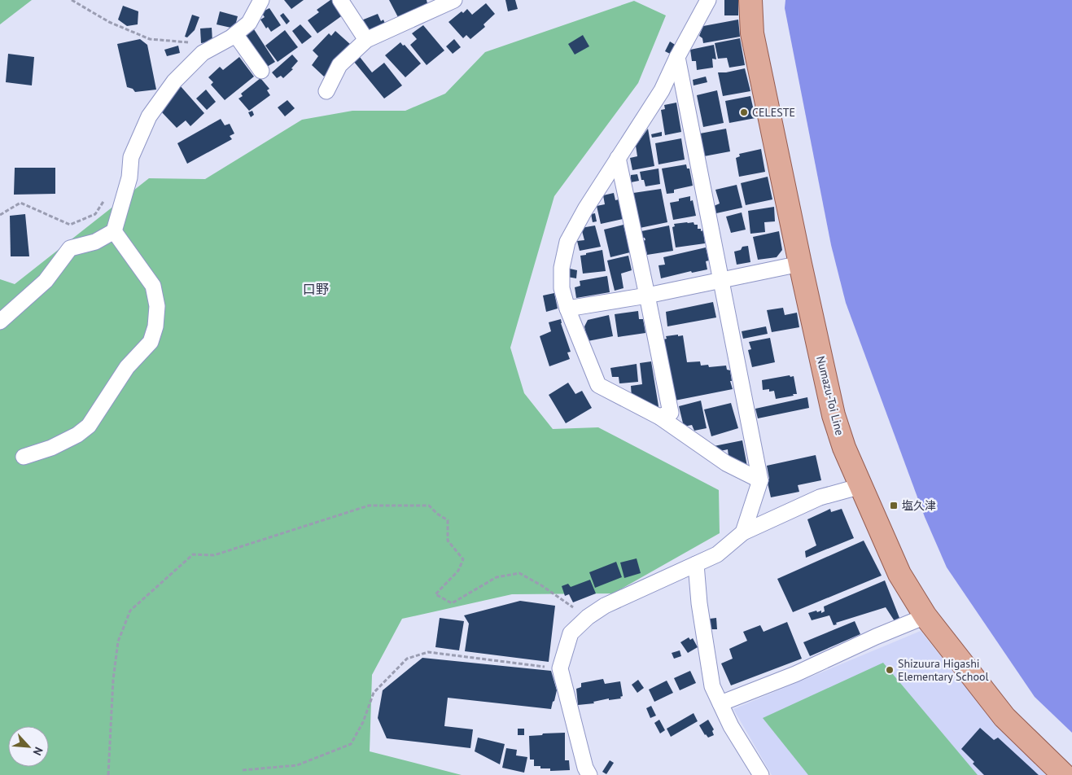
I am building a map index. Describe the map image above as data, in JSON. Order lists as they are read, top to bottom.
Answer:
{
  "streets": {
    "main road": ["Numazu-Toi Line"]
  },
  "districts": ["口野"],
  "places": {
    "other": ["CELESTE", "Shizuura Higashi Elementary School"],
    "transit": ["塩久津"]
  },
  "north": "bottom right"
}
